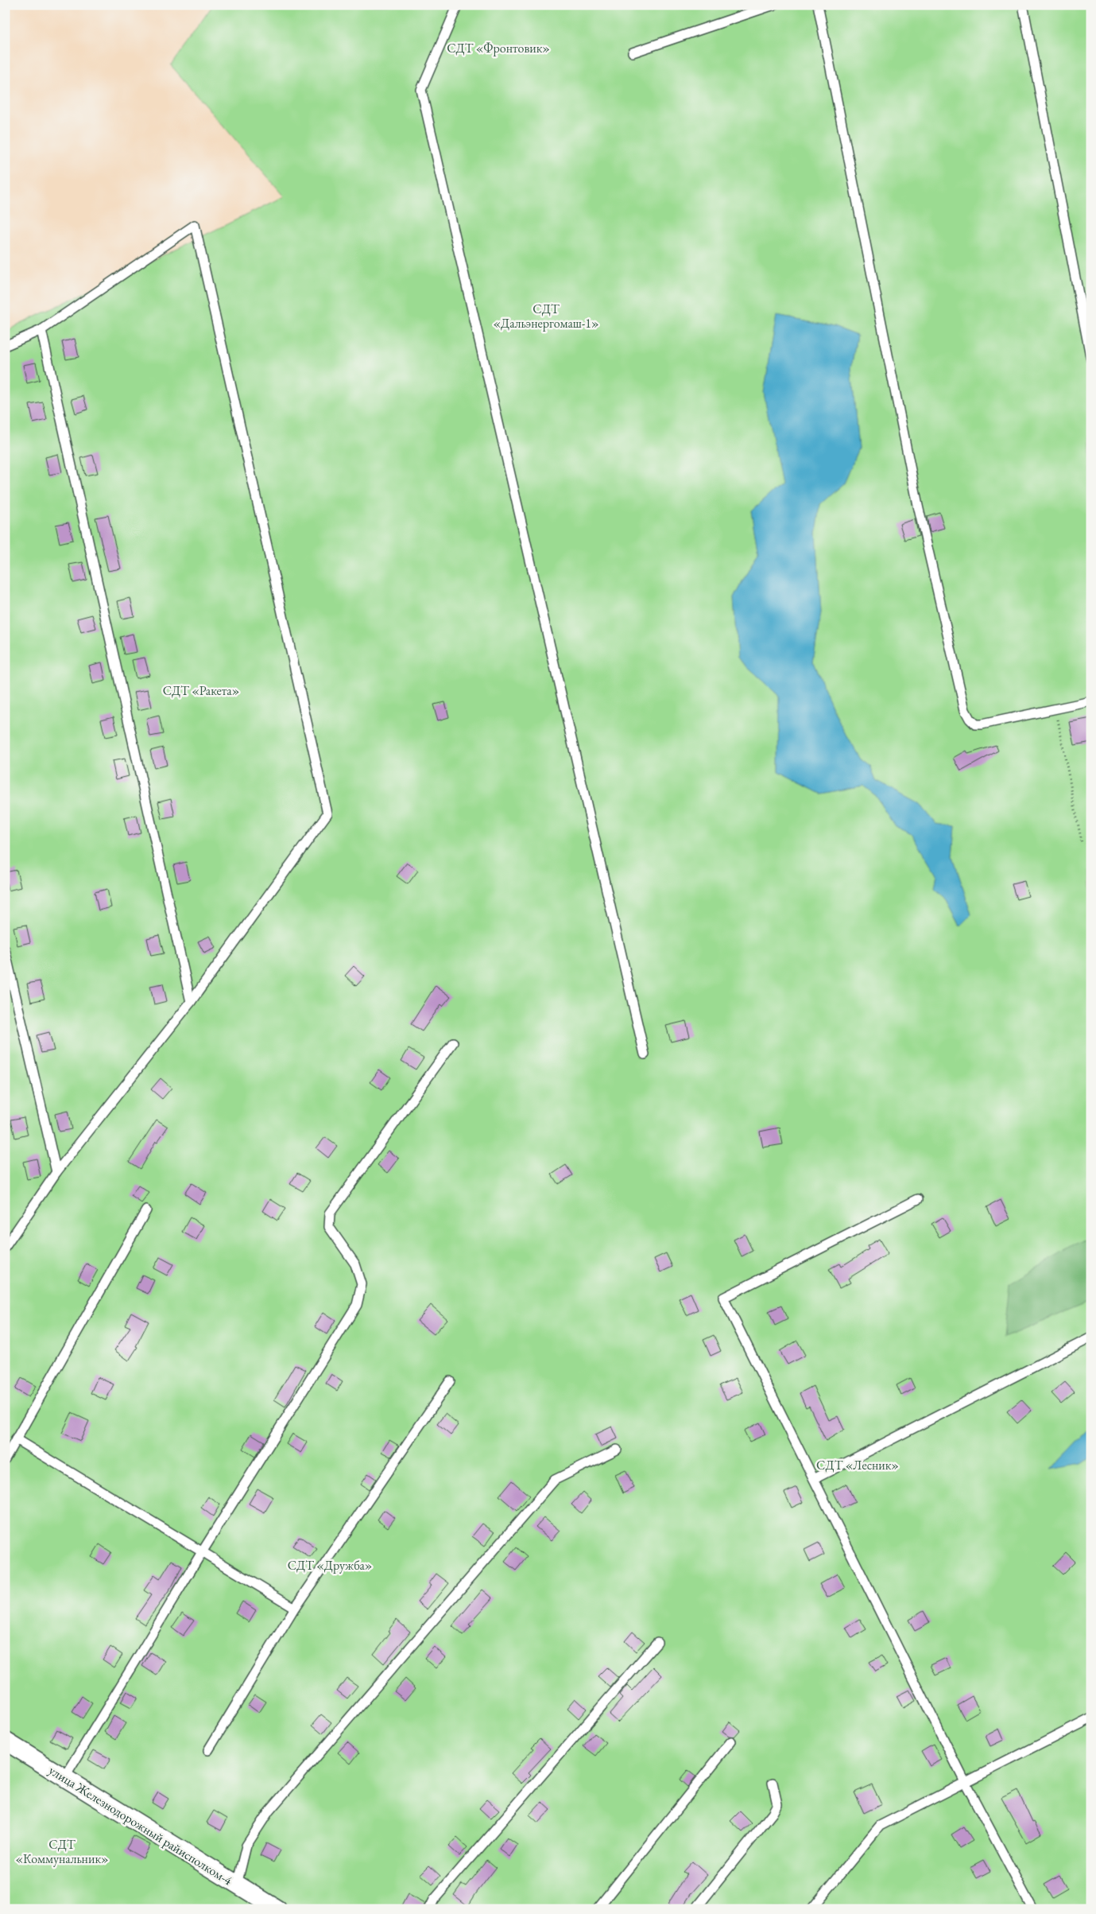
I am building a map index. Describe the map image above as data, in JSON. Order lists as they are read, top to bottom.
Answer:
{
  "streets": {
    "street": ["улица Железнодорожный райисполком-4"]
  },
  "parks": [
    "СДТ «Фронтовик»",
    "СДТ «Дальэнергомаш-1»",
    "СДТ «Ракета»",
    "СДТ «Лесник»",
    "СДТ «Дружба»",
    "СДТ «Коммунальник»"
  ]
}
